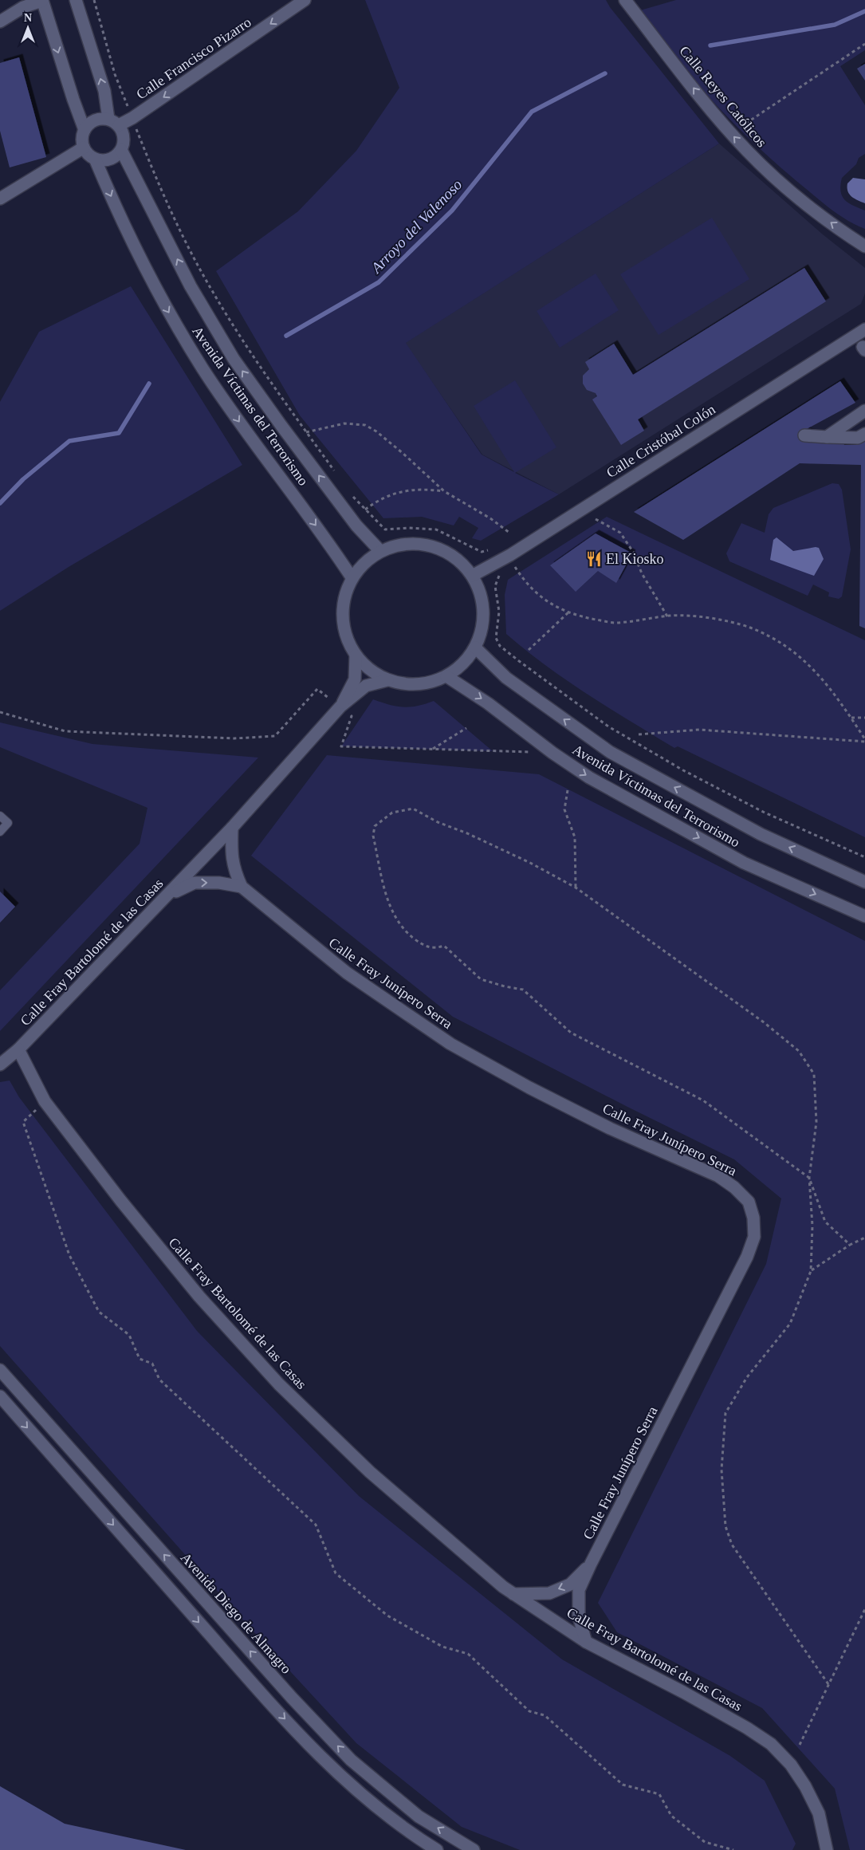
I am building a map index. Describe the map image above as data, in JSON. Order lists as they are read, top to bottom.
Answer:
{
  "streets": {
    "street": [
      "Calle Francisco Pizarro",
      "Calle Reyes Católicos",
      "Avenida Víctimas del Terrorismo",
      "Calle Cristóbal Colón",
      "Calle Fray Bartolomé de las Casas",
      "Calle Fray Junípero Serra",
      "Avenida Diego de Almagro"
    ]
  },
  "crossings": [
    ["Calle Francisco Pizarro", "Avenida Víctimas del Terrorismo"],
    ["Avenida Víctimas del Terrorismo", "Calle Cristóbal Colón"],
    ["Avenida Víctimas del Terrorismo", "Calle Fray Bartolomé de las Casas"],
    ["Calle Cristóbal Colón", "Calle Fray Bartolomé de las Casas"],
    ["Calle Fray Bartolomé de las Casas", "Calle Fray Junípero Serra"]
  ],
  "one_way": ["Calle Francisco Pizarro", "Calle Reyes Católicos"],
  "water": ["Arroyo del Valenoso"],
  "places": {
    "restaurant": ["El Kiosko"]
  },
  "north": "top"
}
